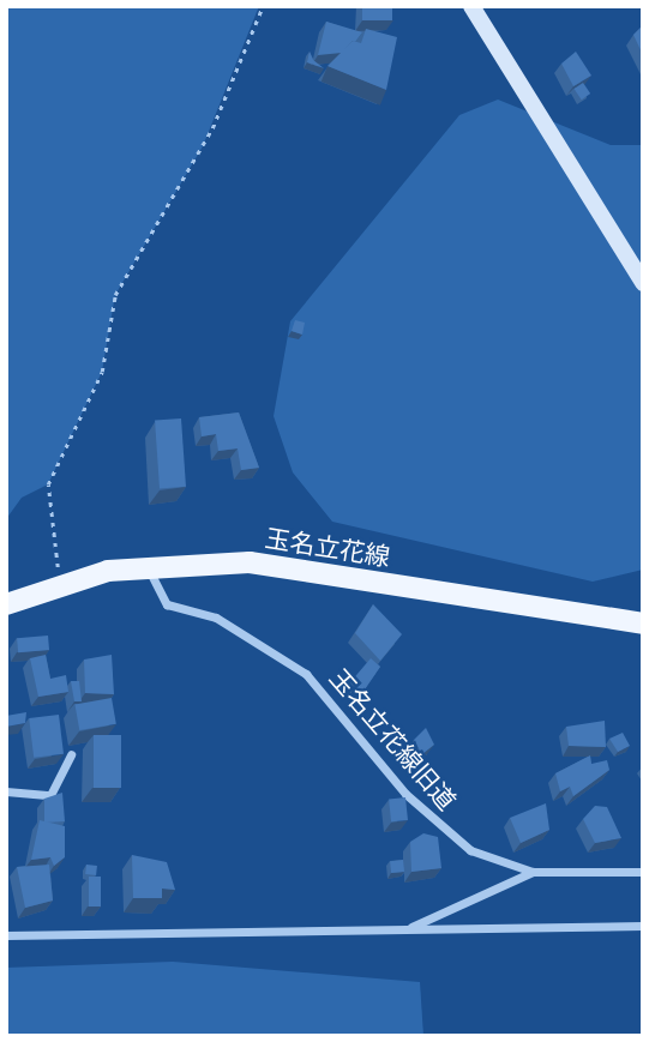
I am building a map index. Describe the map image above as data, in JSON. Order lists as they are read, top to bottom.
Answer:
{
  "streets": {
    "main road": ["玉名立花線"],
    "street": ["玉名立花線旧道"]
  },
  "crossings": [
    ["玉名立花線", "玉名立花線旧道"]
  ]
}
